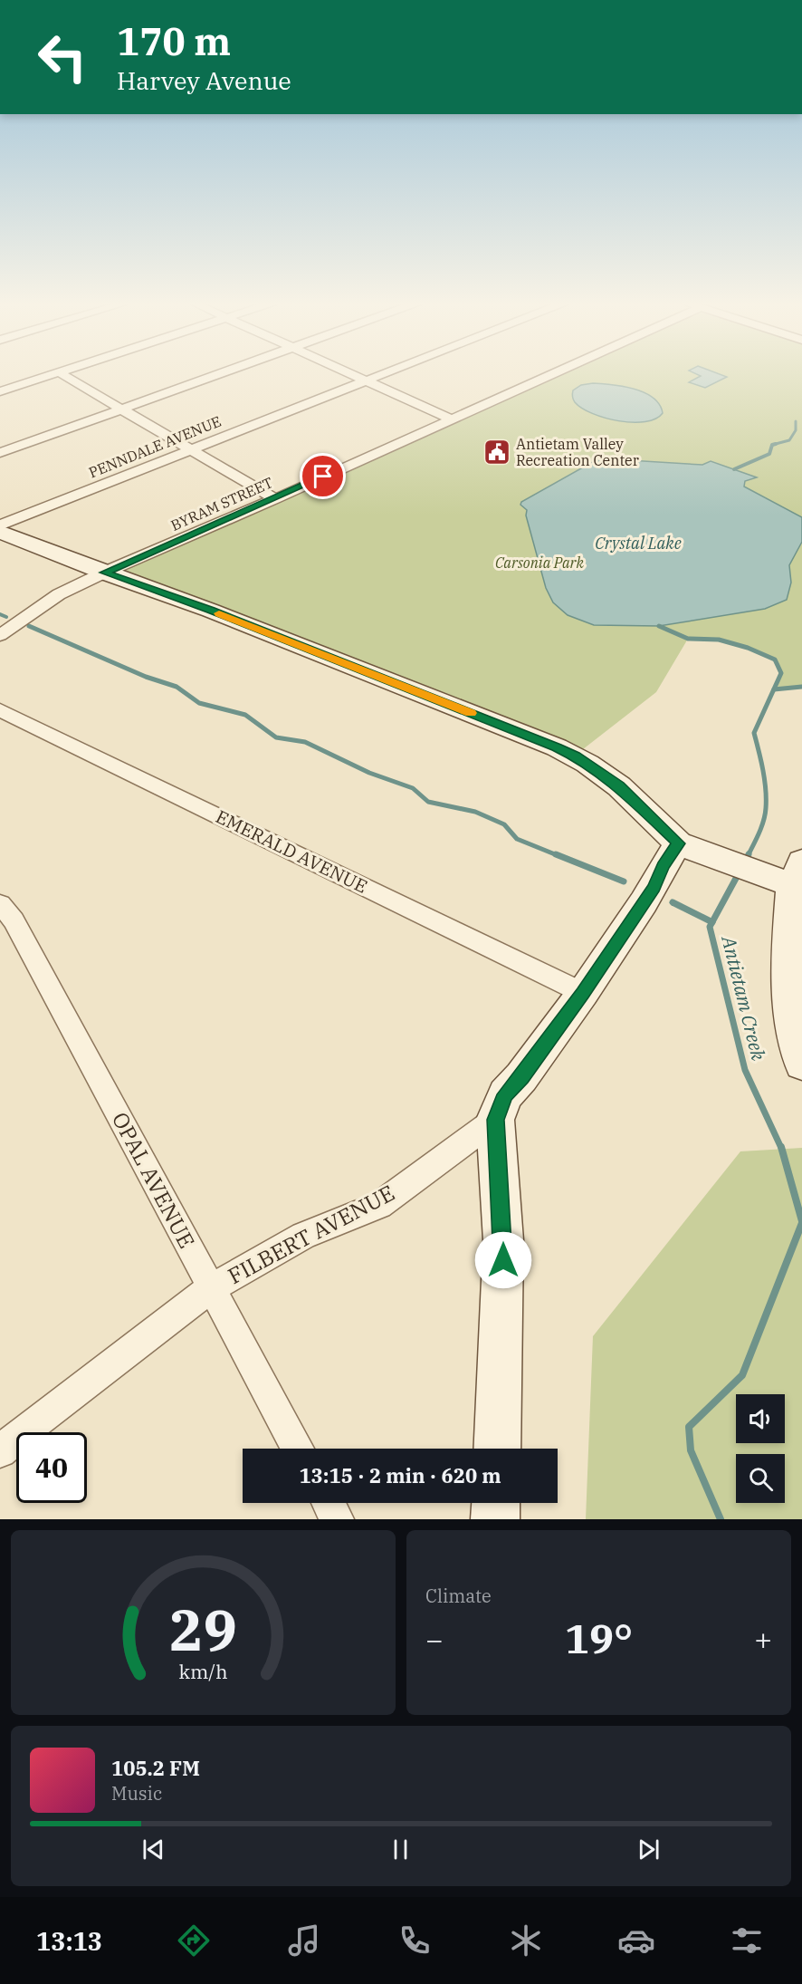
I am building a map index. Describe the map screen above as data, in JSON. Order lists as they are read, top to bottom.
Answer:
{
  "streets": {
    "street": [
      "PENNDALE AVENUE",
      "BYRAM STREET",
      "EMERALD AVENUE",
      "OPAL AVENUE",
      "FILBERT AVENUE"
    ]
  },
  "crossings": [
    ["OPAL AVENUE", "FILBERT AVENUE"]
  ],
  "water": ["Crystal Lake", "Antietam Creek"],
  "parks": ["Carsonia Park"],
  "places": {
    "public building": ["Antietam Valley Recreation Center"]
  },
  "page": {
    "turn": ["170 m", "Harvey Avenue"],
    "limit": "40",
    "trip": "13:15 · 2 min · 620 m",
    "tile": "Climate",
    "heat": ["−", "19°", "+"],
    "song": ["105.2 FM", "Music"],
    "tabs": "13:13",
    "gauge": ["29", "km/h"]
  }
}
